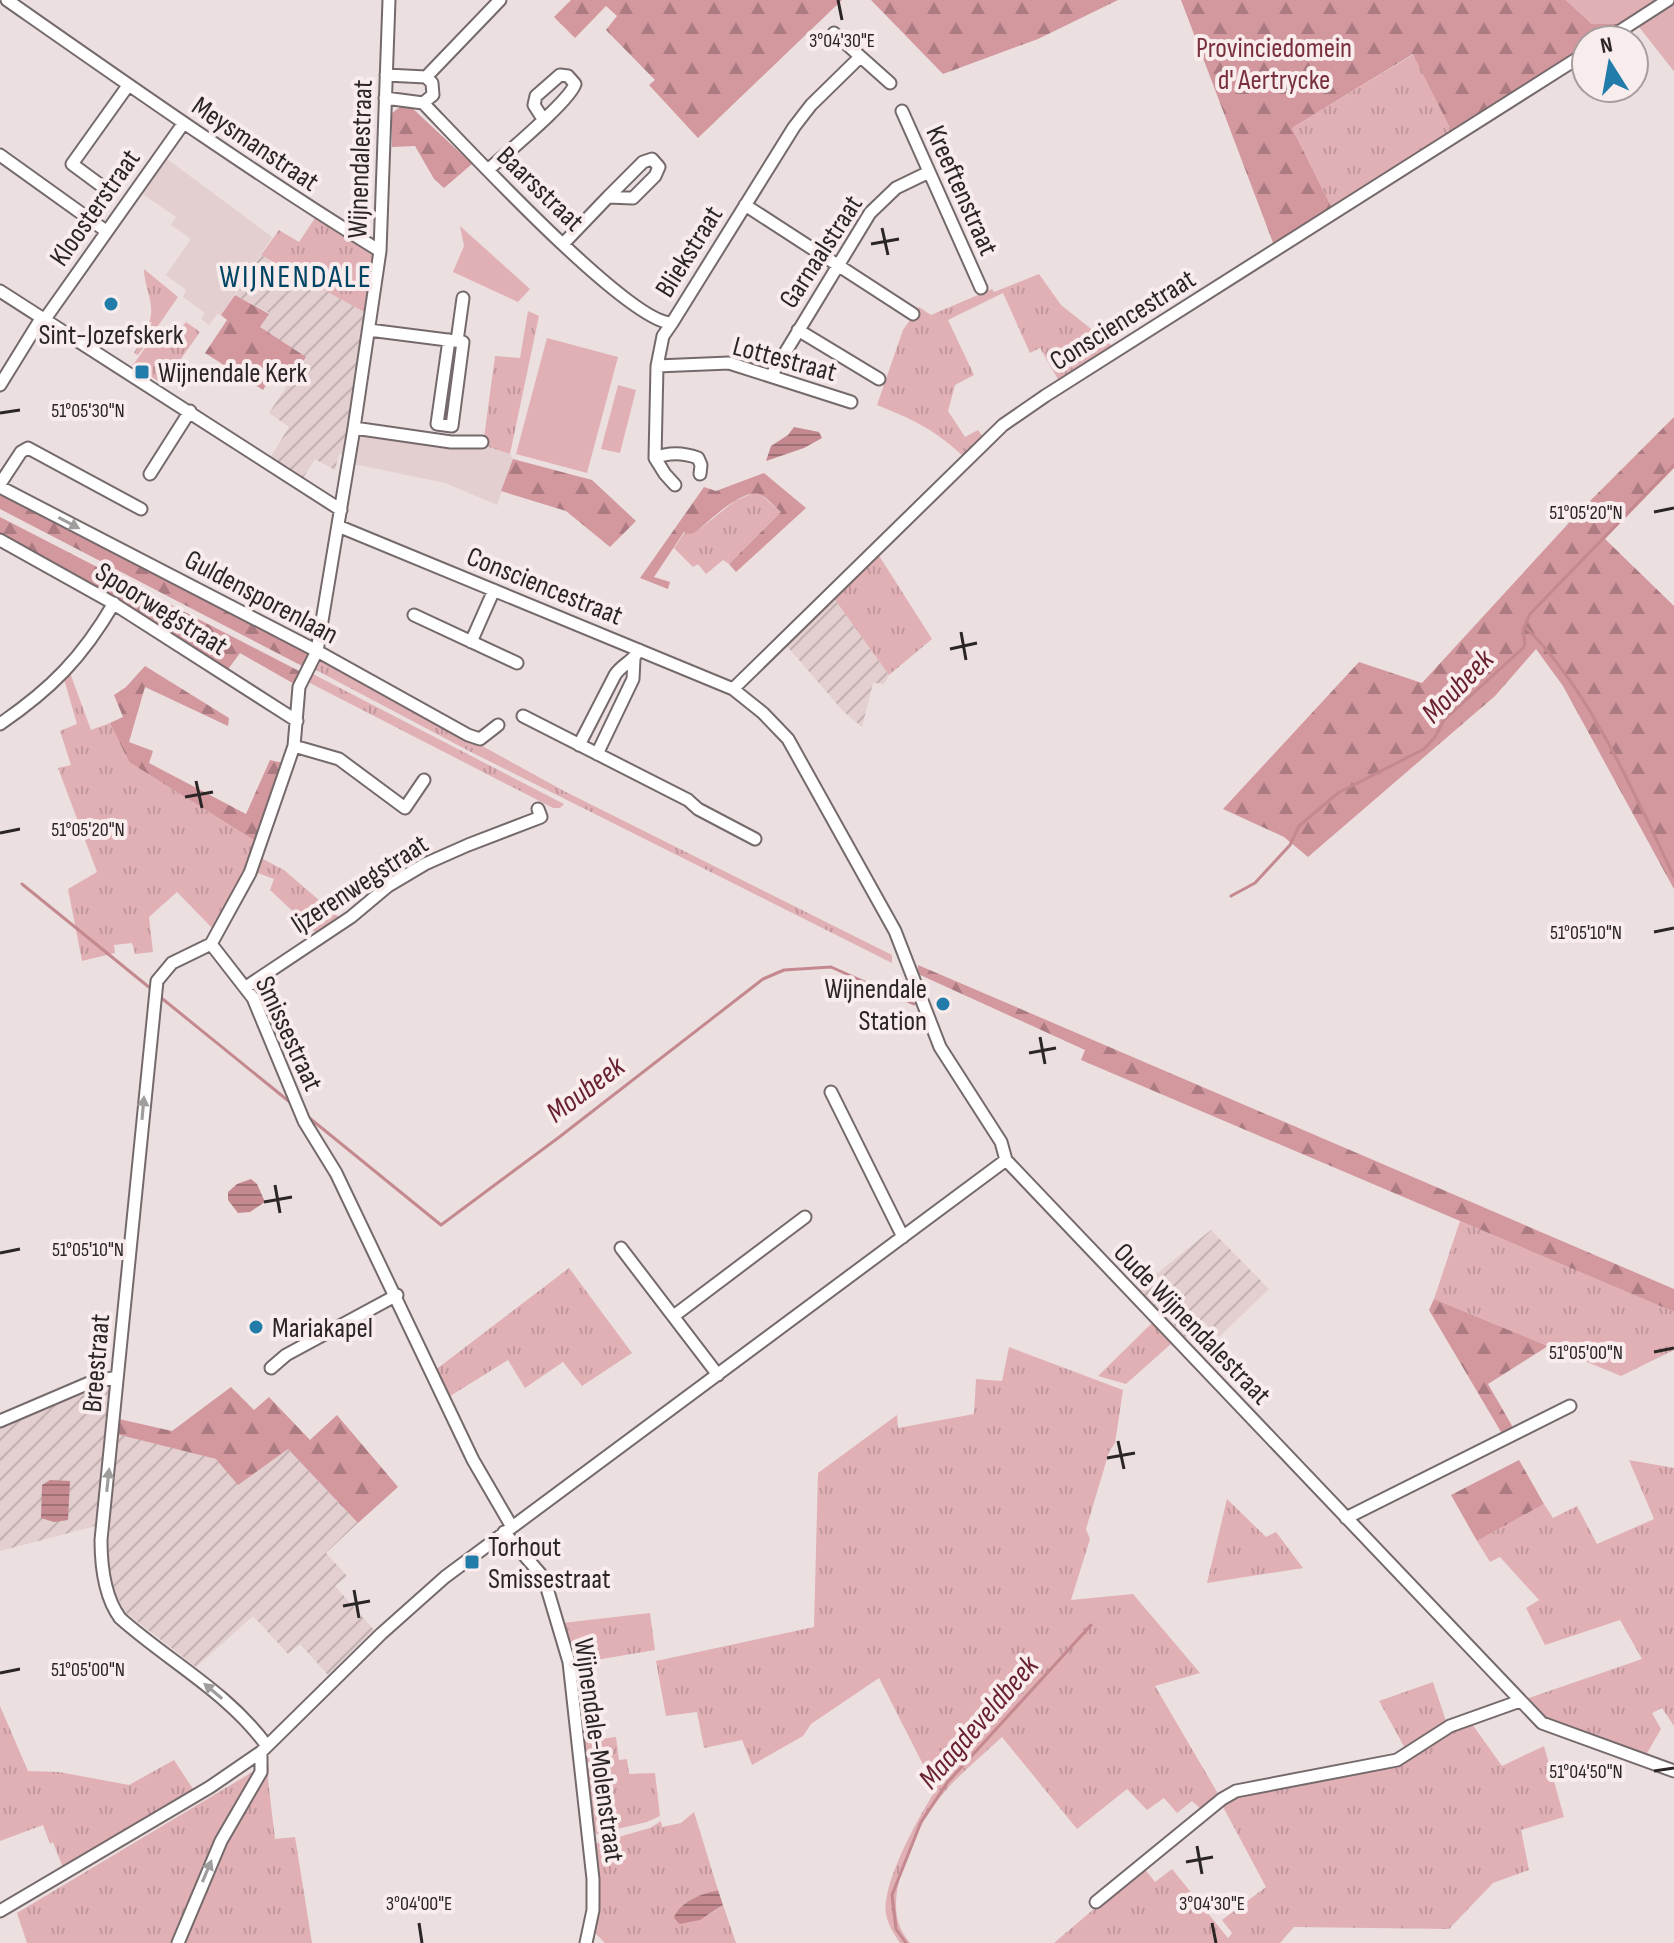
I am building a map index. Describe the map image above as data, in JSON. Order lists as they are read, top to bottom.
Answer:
{
  "streets": {
    "street": [
      "Meysmanstraat",
      "Wijnendalestraat",
      "Baarsstraat",
      "Kreeftenstraat",
      "Kloosterstraat",
      "Bliekstraat",
      "Garnaalstraat",
      "Consciencestraat",
      "Lottestraat",
      "Guldensporenlaan",
      "Spoorwegstraat",
      "Ijzerenwegstraat",
      "Smissestraat",
      "Oude Wijnendalestraat",
      "Breestraat",
      "Wijnendale-Molenstraat"
    ]
  },
  "crossings": [
    ["Meysmanstraat", "Wijnendalestraat"],
    ["Meysmanstraat", "Kloosterstraat"],
    ["Baarsstraat", "Bliekstraat"],
    ["Kreeftenstraat", "Garnaalstraat"],
    ["Bliekstraat", "Lottestraat"],
    ["Garnaalstraat", "Lottestraat"],
    ["Consciencestraat", "Oude Wijnendalestraat"],
    ["Ijzerenwegstraat", "Smissestraat"],
    ["Smissestraat", "Breestraat"],
    ["Smissestraat", "Wijnendale-Molenstraat"]
  ],
  "one_way": ["Guldensporenlaan", "Breestraat"],
  "districts": ["WIJNENDALE"],
  "water": ["Moubeek", "Maagdeveldbeek"],
  "parks": ["Provinciedomein d' Aertrycke"],
  "places": {
    "other": ["Sint-Jozefskerk", "Wijnendale Station", "Mariakapel"],
    "transit": ["Wijnendale Kerk", "Torhout Smissestraat"]
  },
  "north": "top",
  "coordinates": [
    "3°04'30\"E",
    "51°05'30\"N",
    "51°05'20\"N",
    "51°05'10\"N",
    "51°05'00\"N",
    "51°04'50\"N",
    "3°04'00\"E"
  ]
}
